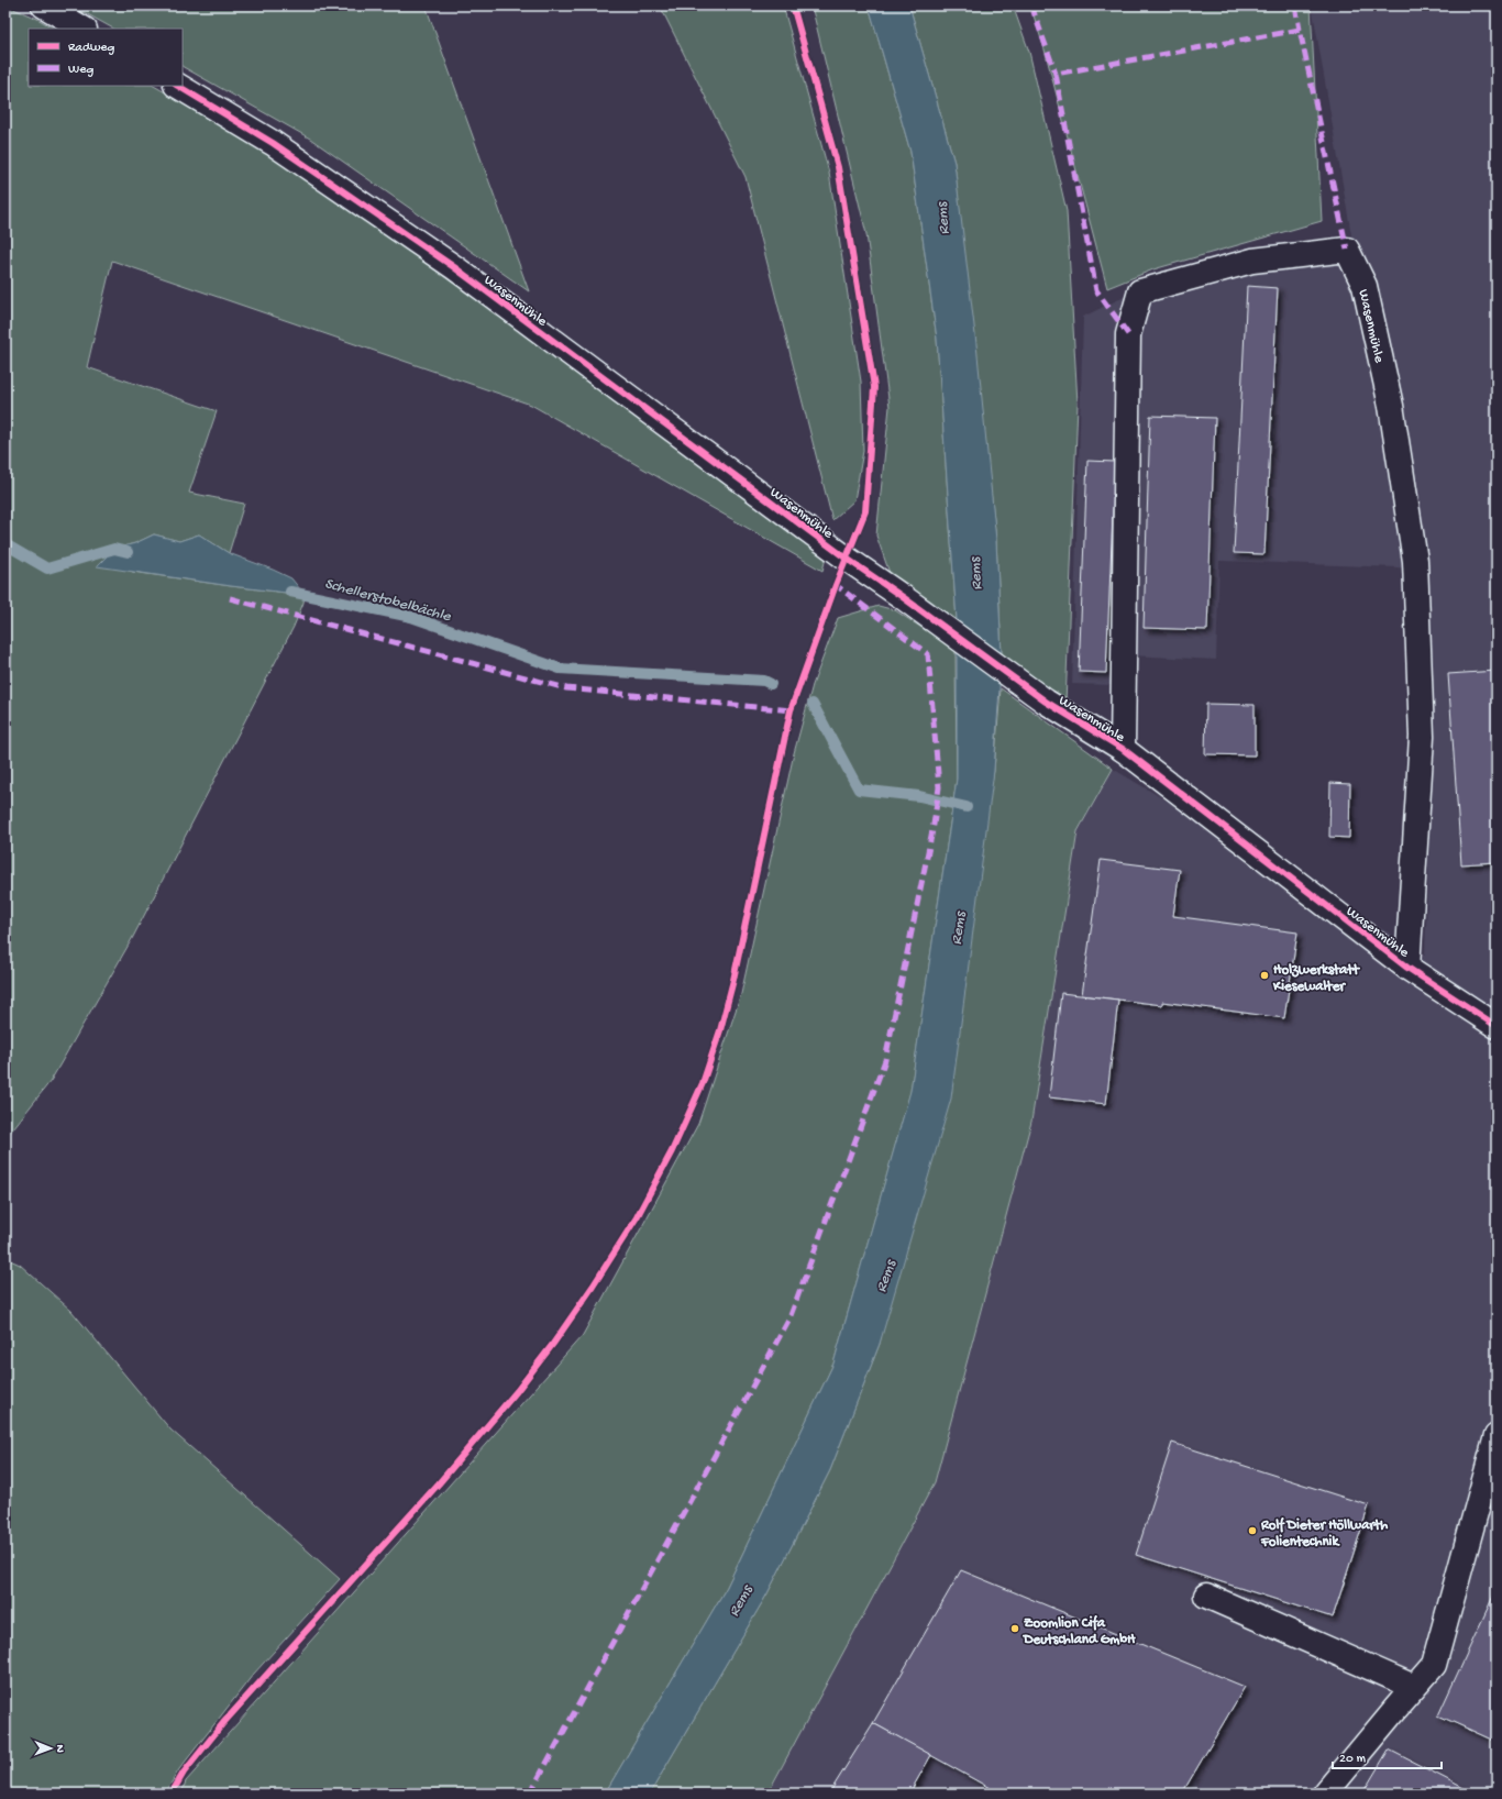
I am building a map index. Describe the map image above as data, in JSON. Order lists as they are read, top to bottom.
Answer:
{
  "streets": {
    "street": ["Wasenmühle"]
  },
  "water": ["Rems", "Schellerstobelbächle"],
  "places": ["Holzwerkstatt Kiesewalter", "Rolf Dieter Höllwarth Folientechnik", "Zoomlion Cifa Deutschland GmbH"],
  "legend": ["Radweg", "Weg"],
  "scale_bar": "20 m",
  "north": "right"
}
